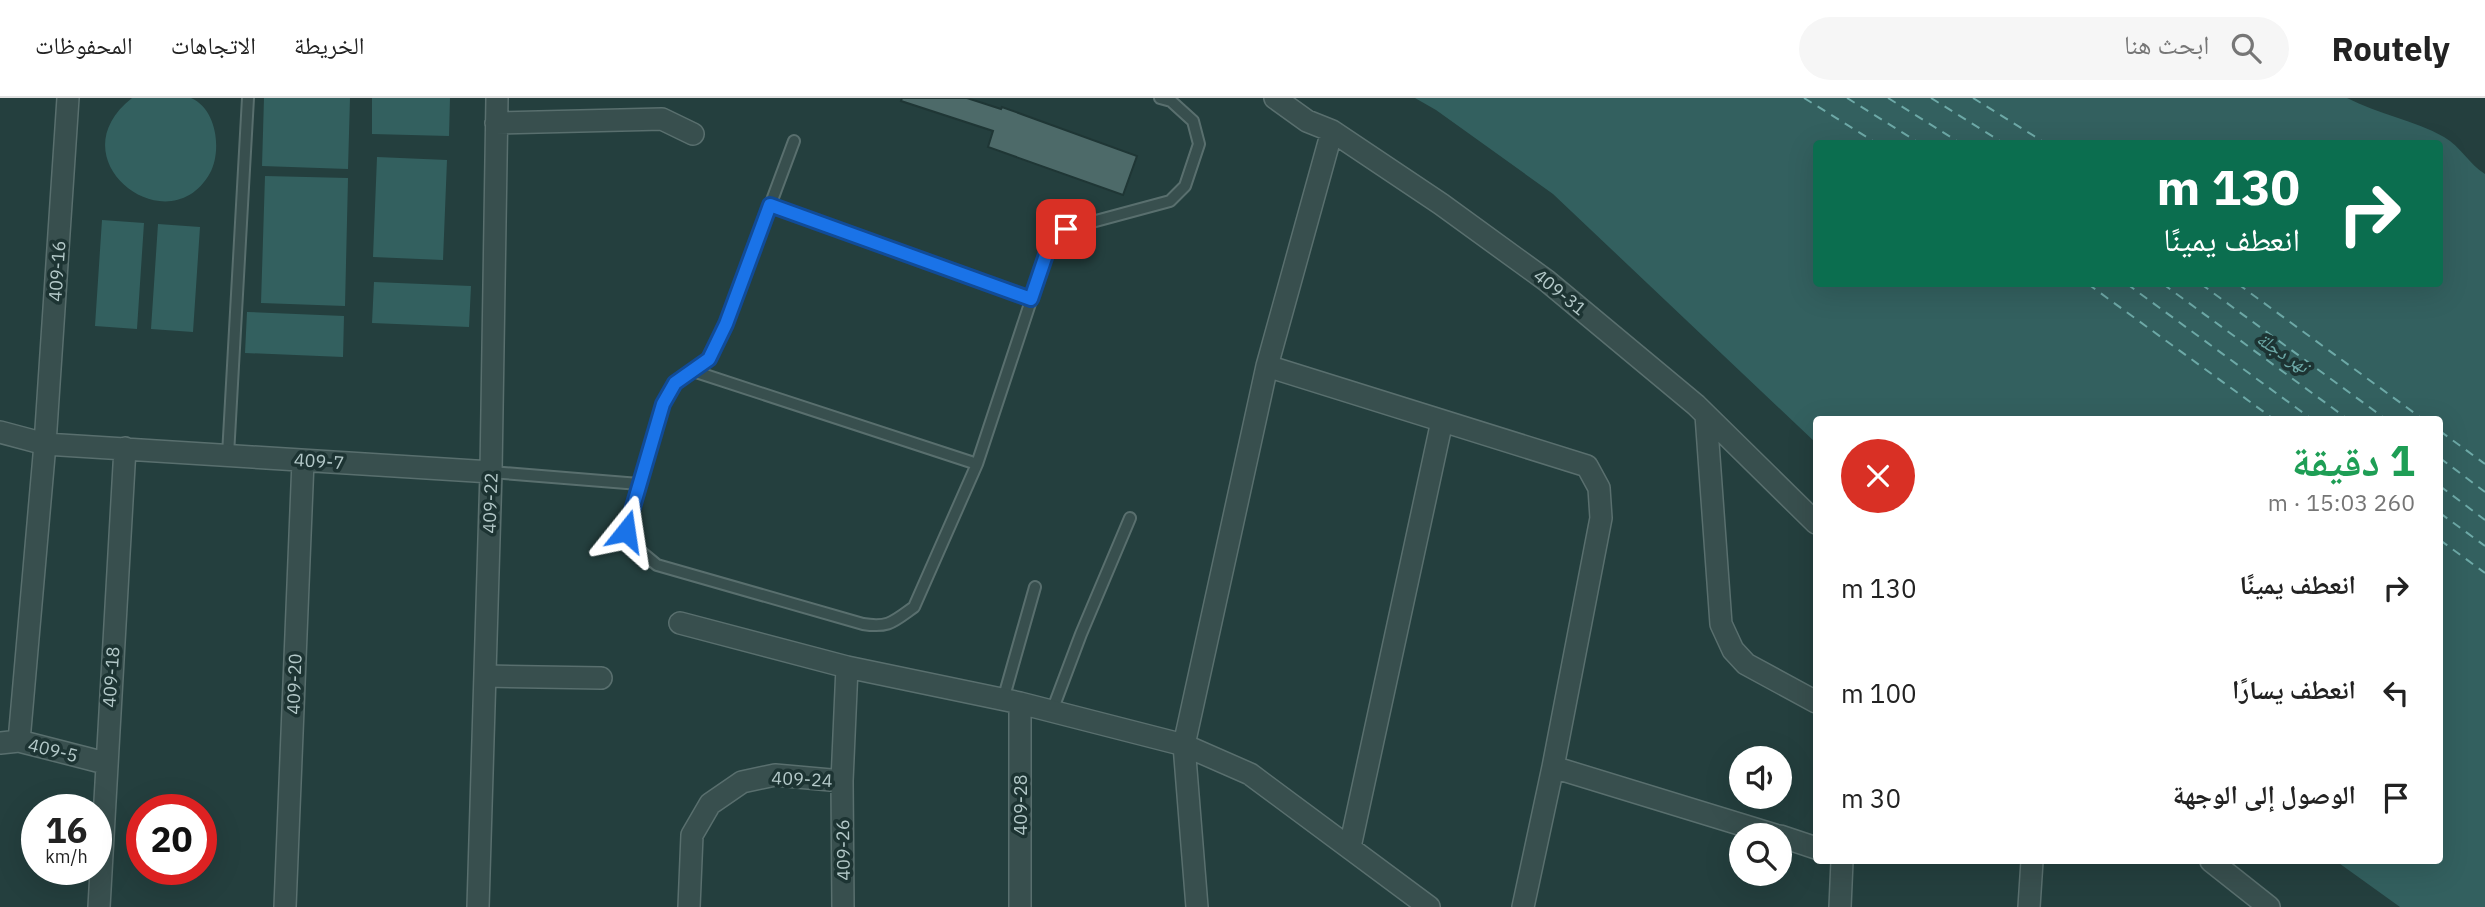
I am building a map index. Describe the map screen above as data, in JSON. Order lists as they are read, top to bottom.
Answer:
{
  "streets": {
    "street": [
      "409-16",
      "409-31",
      "409-7",
      "409-22",
      "409-18",
      "409-20",
      "409-5",
      "409-24",
      "409-28",
      "409-26"
    ]
  },
  "crossings": [
    ["409-16", "409-7"],
    ["409-16", "409-5"],
    ["409-7", "409-22"],
    ["409-7", "409-18"],
    ["409-7", "409-20"],
    ["409-18", "409-5"],
    ["409-24", "409-26"]
  ],
  "water": ["نهر دجلة"],
  "page": {
    "header": "Routely",
    "search": "ابحث هنا",
    "nav": ["الخريطة", "الاتجاهات", "المحفوظات"],
    "turn": ["130 m", "انعطف يمينًا"],
    "heading": ["1 دقيقة", "260 m · 15:03"],
    "list": [
      {
        "name": "انعطف يمينًا",
        "value": "130 m"
      },
      {
        "name": "انعطف يسارًا",
        "value": "100 m"
      },
      {
        "name": "الوصول إلى الوجهة",
        "value": "30 m"
      }
    ],
    "speed": "16 km/h",
    "limit": "20"
  }
}
